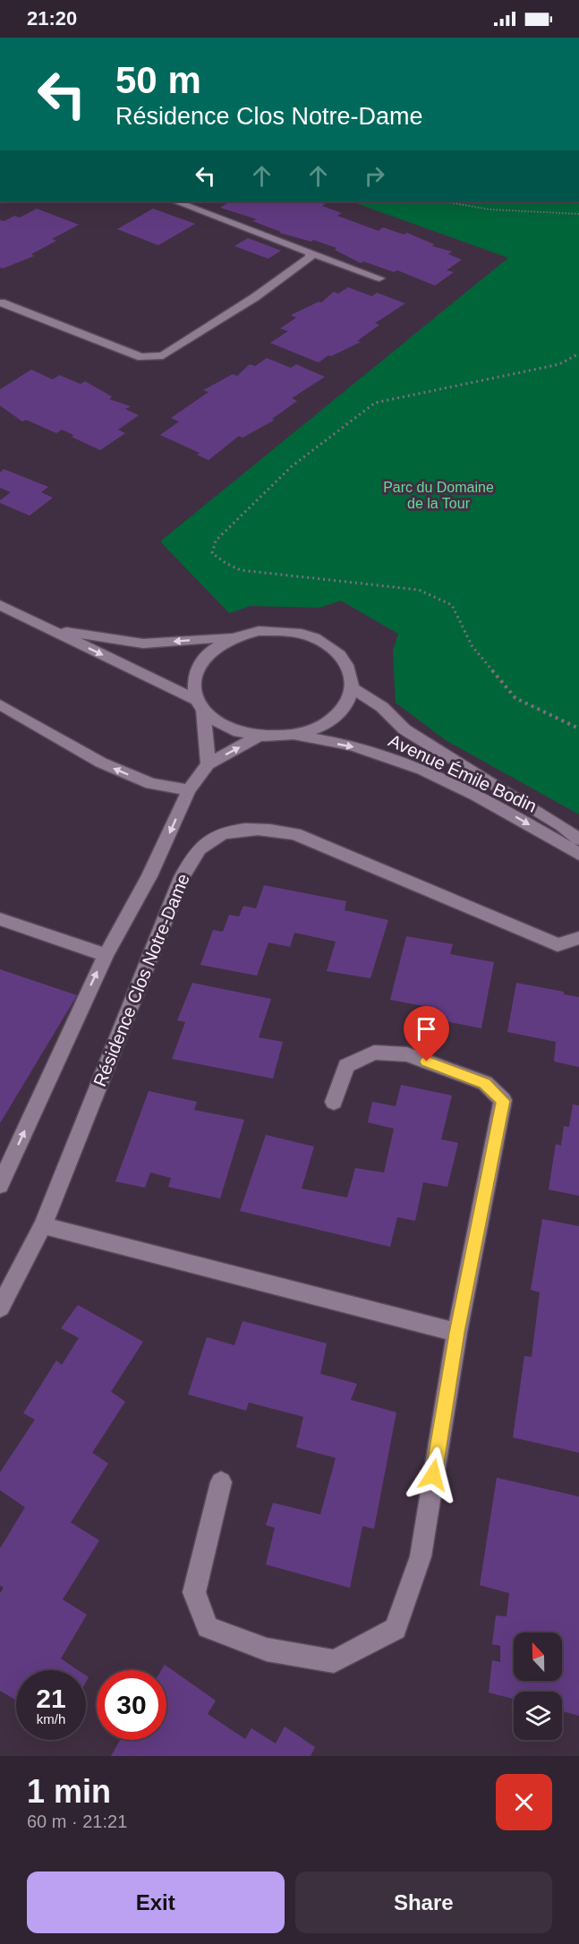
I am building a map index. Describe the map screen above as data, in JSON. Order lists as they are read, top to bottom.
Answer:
{
  "streets": {
    "street": ["Avenue Émile Bodin", "Résidence Clos Notre-Dame"]
  },
  "parks": ["Parc du Domaine de la Tour"],
  "north": "top",
  "page": {
    "status": "21:20",
    "turn": ["50 m", "Résidence Clos Notre-Dame"],
    "speed": "21 km/h",
    "limit": "30",
    "heading": ["1 min", "60 m · 21:21"],
    "buttons": ["Exit", "Share"]
  }
}
